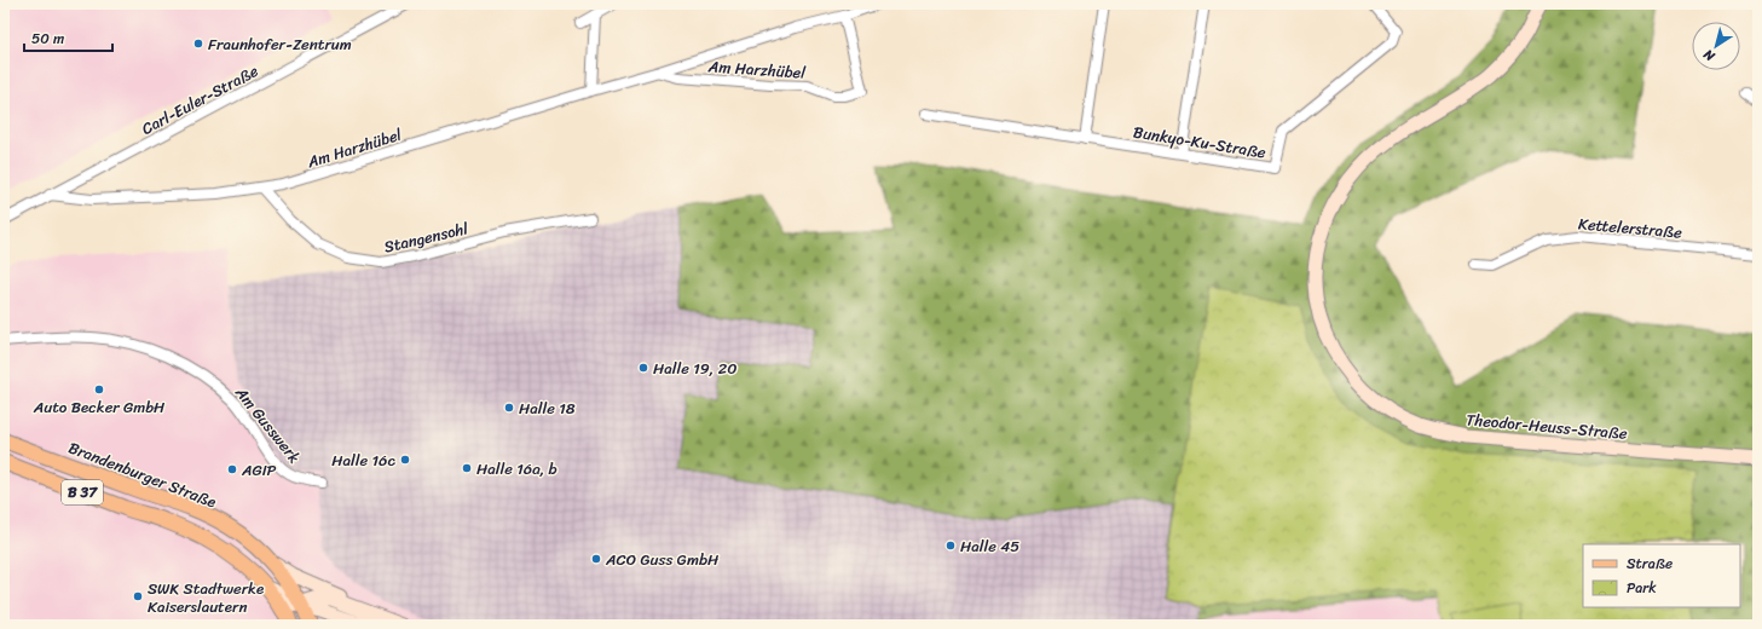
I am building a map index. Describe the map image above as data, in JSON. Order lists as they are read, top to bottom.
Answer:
{
  "streets": {
    "main road": ["Brandenburger Straße", "B 37"],
    "street": [
      "Am Harzhübel",
      "Carl-Euler-Straße",
      "Bunkyo-Ku-Straße",
      "Kettelerstraße",
      "Stangensohl",
      "Am Gusswerk",
      "Theodor-Heuss-Straße"
    ]
  },
  "crossings": [
    ["Am Harzhübel", "Carl-Euler-Straße"],
    ["Am Harzhübel", "Stangensohl"]
  ],
  "places": [
    "Fraunhofer-Zentrum",
    "Halle 19, 20",
    "Auto Becker GmbH",
    "Halle 18",
    "Halle 16c",
    "Halle 16a, b",
    "AGIP",
    "Halle 45",
    "ACO Guss GmbH",
    "SWK Stadtwerke Kaiserslautern"
  ],
  "legend": ["Straße", "Park"],
  "scale_bar": "50 m",
  "north": "bottom left"
}
